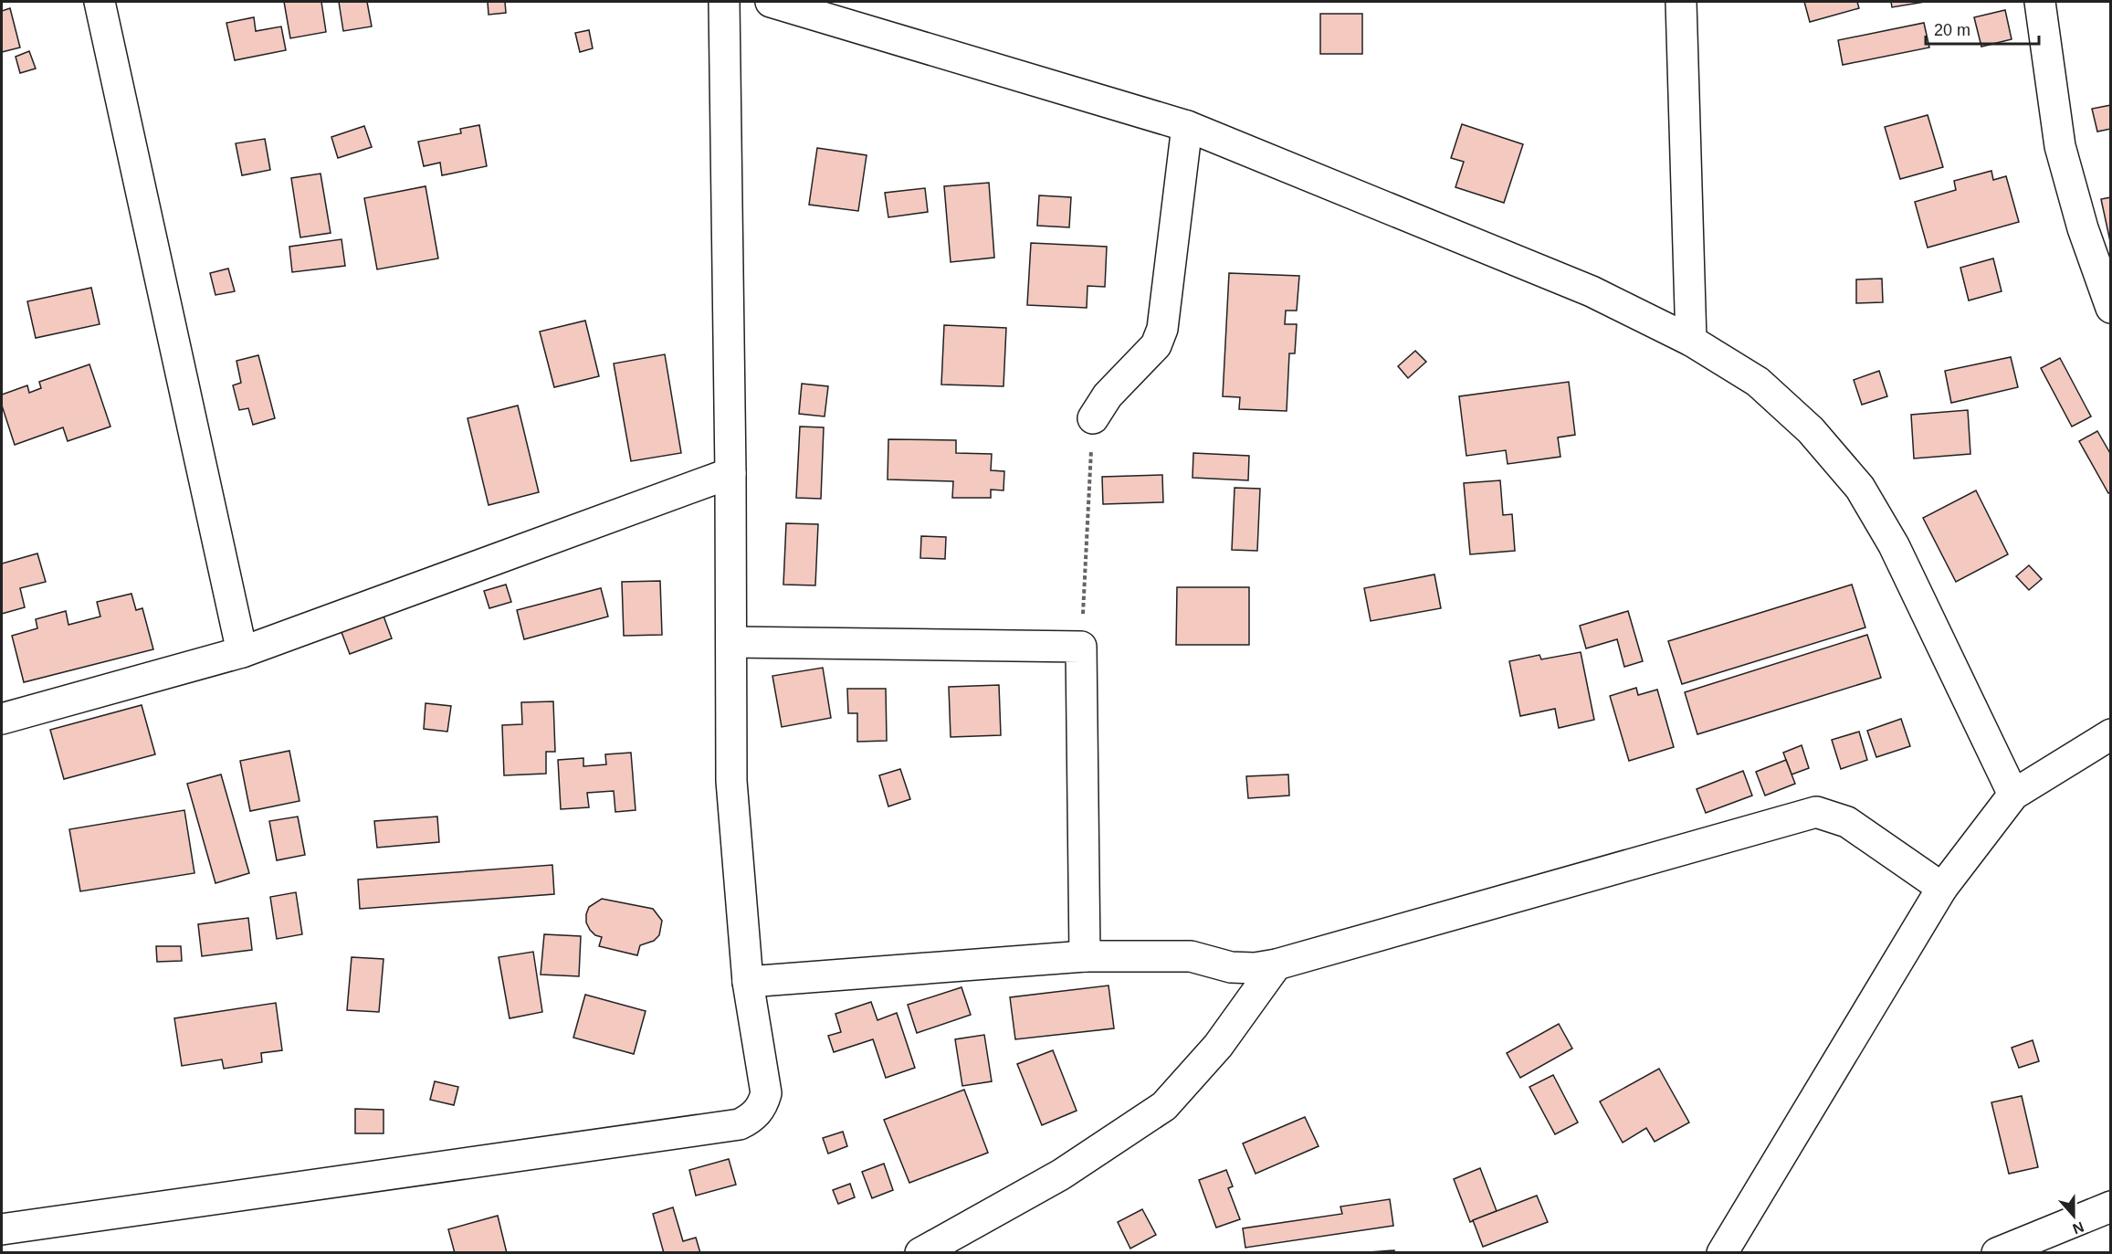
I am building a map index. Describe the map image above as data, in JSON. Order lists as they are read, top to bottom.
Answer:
{
  "scale_bar": "20 m",
  "north": "bottom"
}
